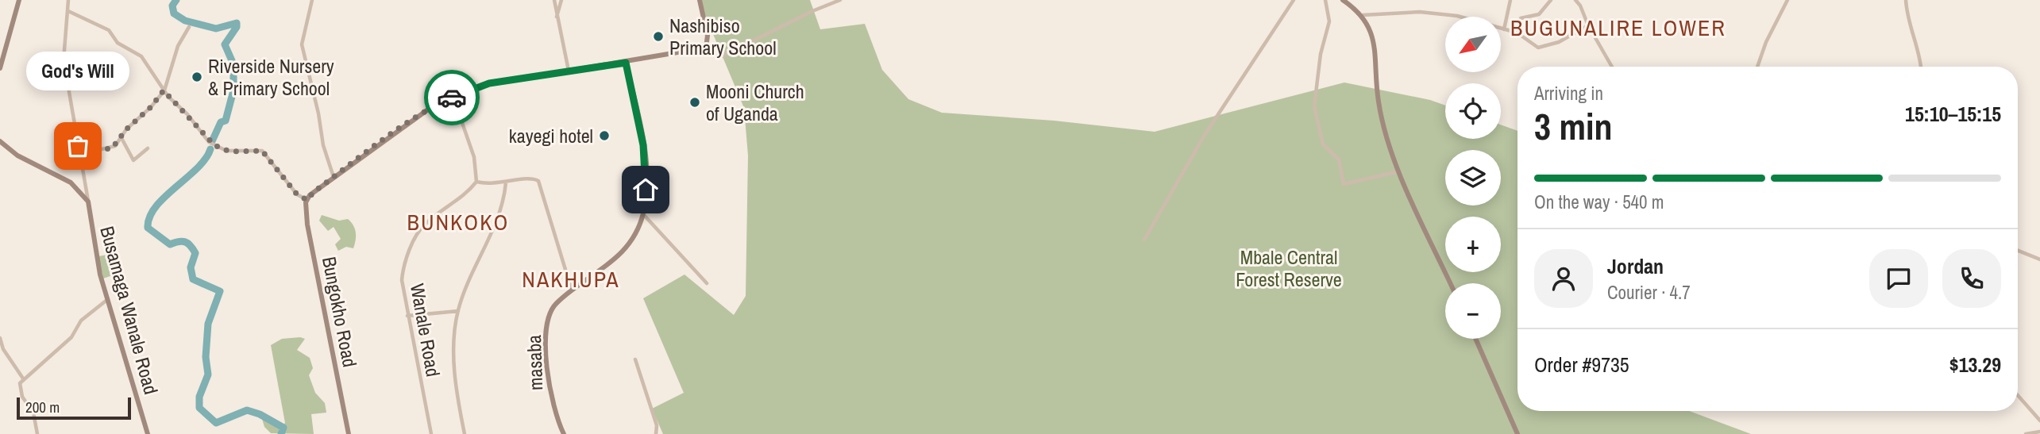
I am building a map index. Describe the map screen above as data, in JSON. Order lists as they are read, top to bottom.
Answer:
{
  "streets": {
    "street": [
      "Busamaga Wanale Road",
      "Bungokho Road",
      "Wanale Road",
      "masaba"
    ]
  },
  "districts": ["BUGUNALIRE LOWER", "BUNKOKO", "NAKHUPA"],
  "parks": ["Mbale Central Forest Reserve"],
  "places": [
    "Nashibiso Primary School",
    "Riverside Nursery & Primary School",
    "Mooni Church of Uganda",
    "kayegi hotel",
    "God's Will"
  ],
  "scale_bar": "200 m",
  "north": "bottom left",
  "page": {
    "map_buttons": ["+", "−"],
    "bubble": "God's Will",
    "heading": ["3 min", "Arriving in", "15:10–15:15"],
    "panel": [
      "Jordan",
      "Courier · 4.7",
      "Order #9735",
      "$13.29"
    ],
    "bar": "On the way · 540 m",
    "scale": "200 m"
  }
}
